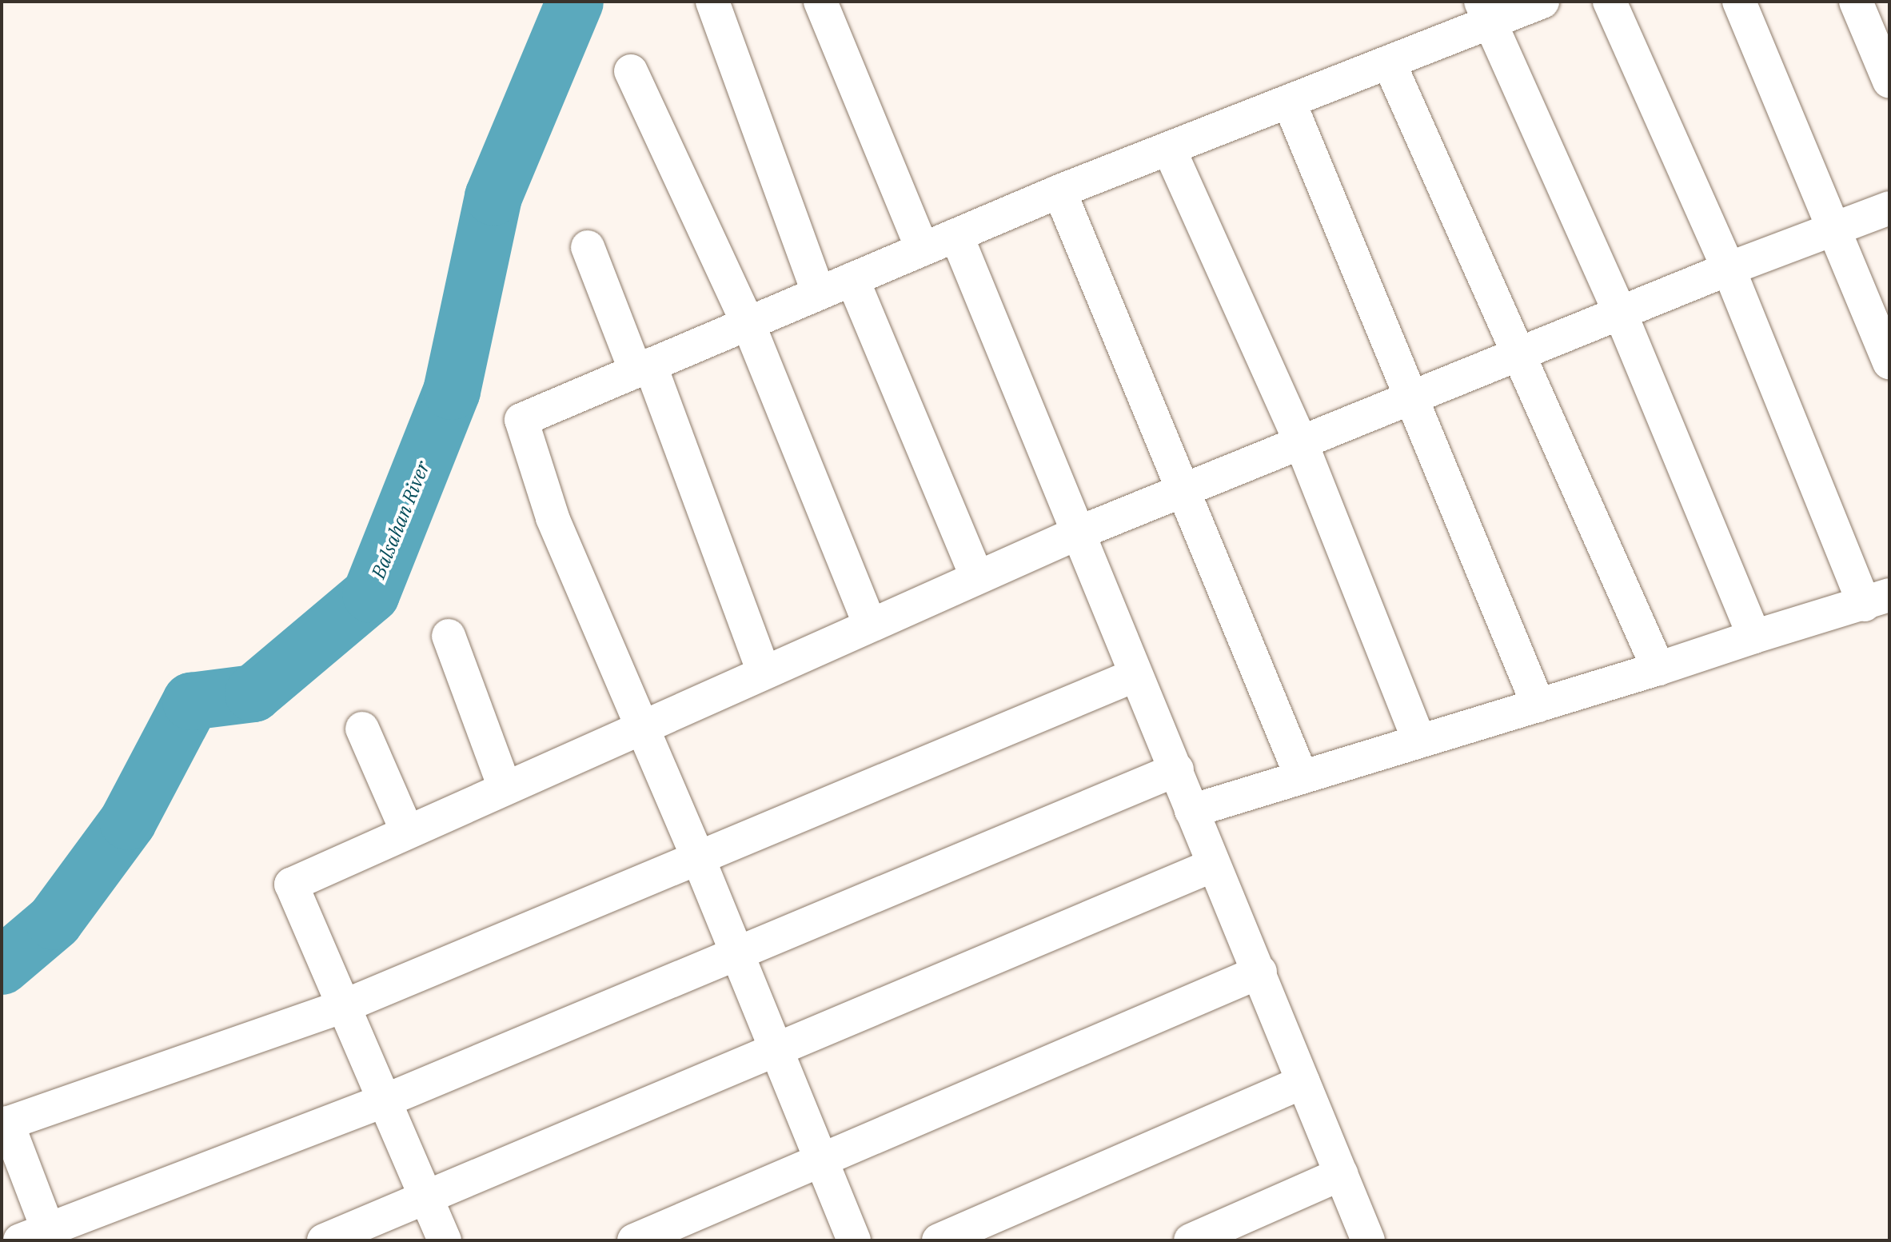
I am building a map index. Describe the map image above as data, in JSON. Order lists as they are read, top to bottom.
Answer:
{
  "water": ["Balsahan River"]
}
